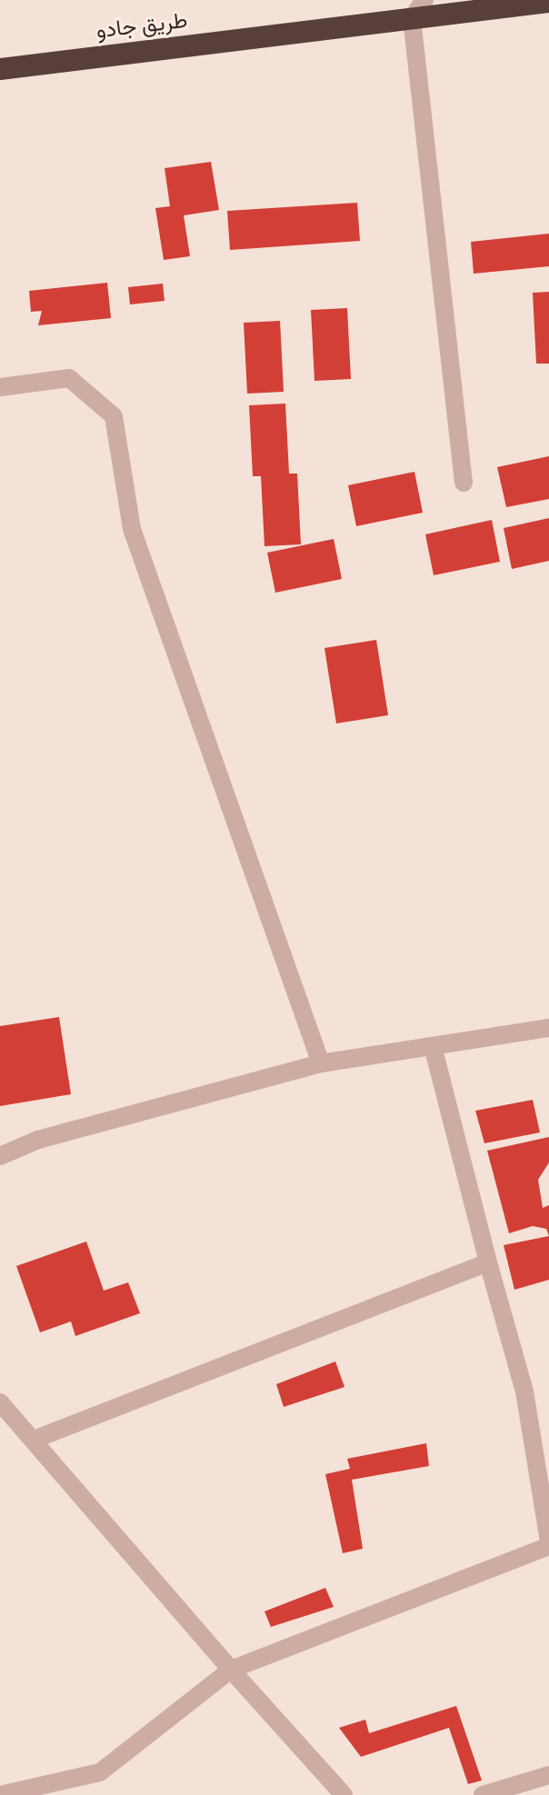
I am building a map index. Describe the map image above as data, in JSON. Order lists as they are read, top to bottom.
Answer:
{
  "streets": {
    "highway": ["طريق جادو"]
  }
}
